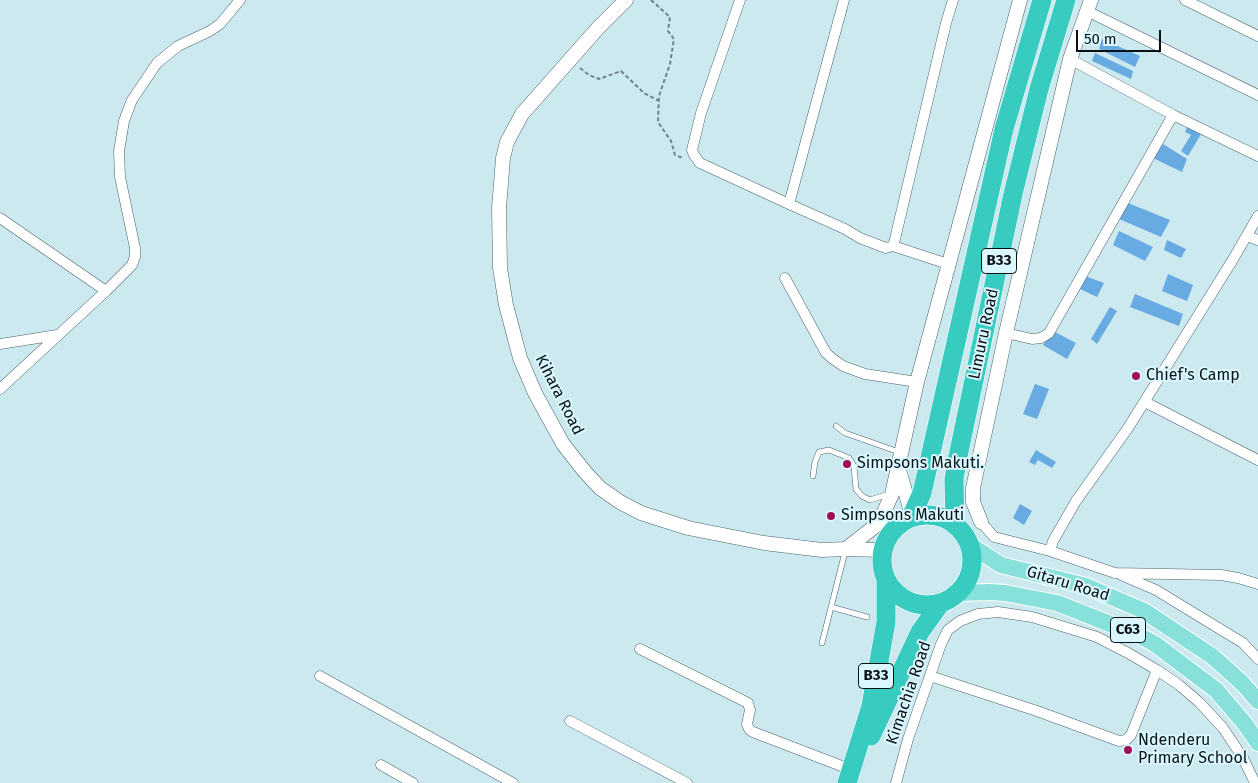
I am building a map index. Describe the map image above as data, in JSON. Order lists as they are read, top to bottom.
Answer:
{
  "streets": {
    "highway": ["B33", "Limuru Road"],
    "main road": ["Gitaru Road", "C63"],
    "street": ["Kihara Road", "Kimachia Road"]
  },
  "crossings": [
    ["B33", "Limuru Road"],
    ["B33", "Kihara Road"],
    ["B33", "Gitaru Road"],
    ["B33", "C63"],
    ["Limuru Road", "Kihara Road"],
    ["Limuru Road", "Gitaru Road"],
    ["Limuru Road", "C63"],
    ["Kihara Road", "Gitaru Road"],
    ["Kihara Road", "C63"],
    ["Gitaru Road", "C63"]
  ],
  "places": [
    "Chief's Camp",
    "Simpsons Makuti.",
    "Simpsons Makuti",
    "Ndenderu Primary School"
  ],
  "scale_bar": "50 m"
}
